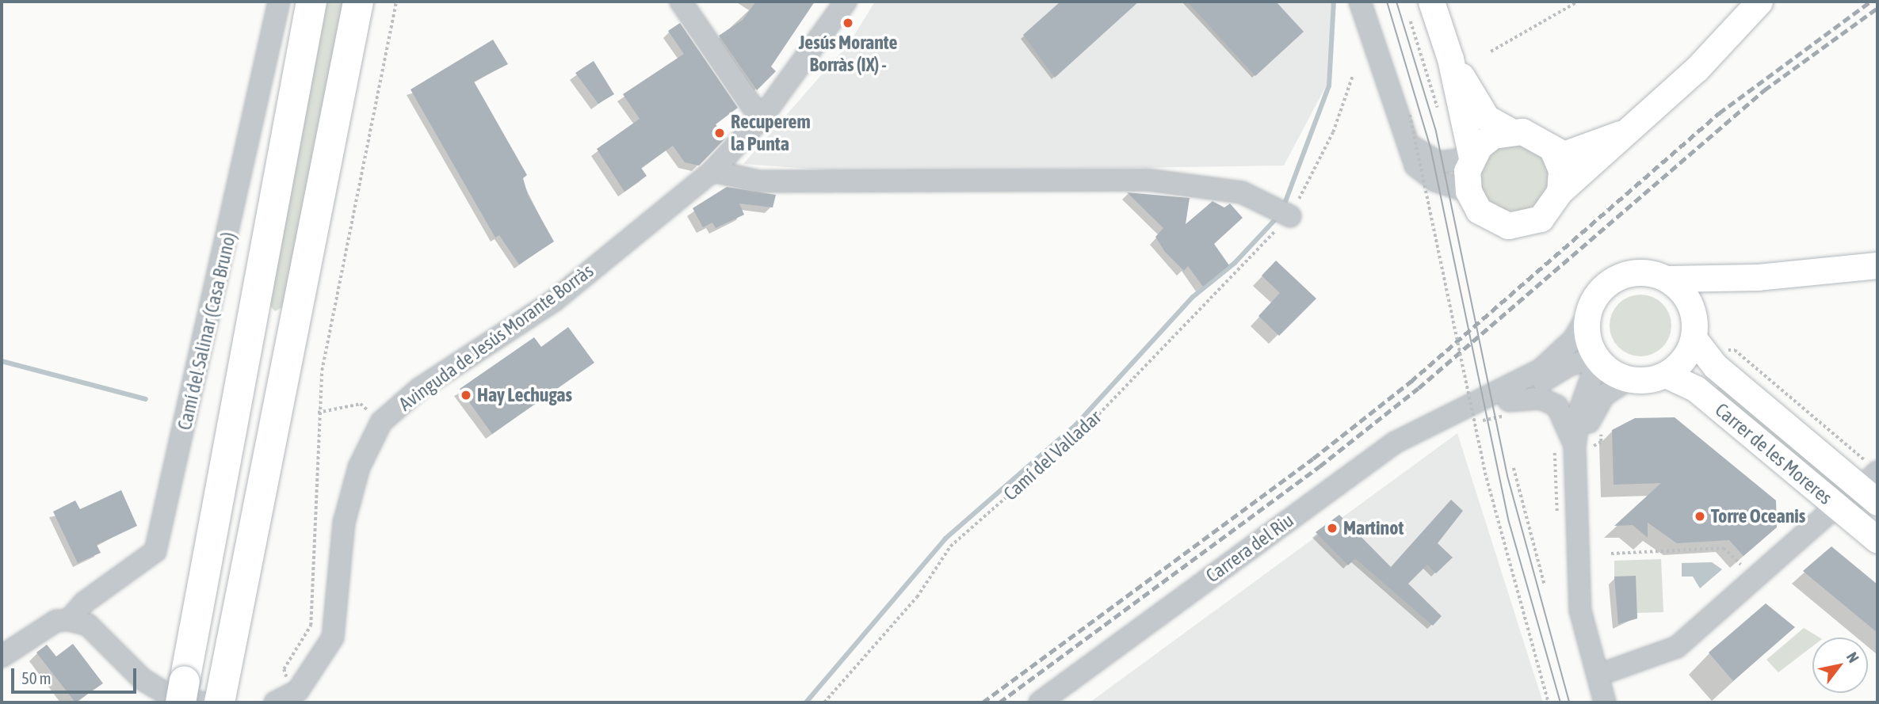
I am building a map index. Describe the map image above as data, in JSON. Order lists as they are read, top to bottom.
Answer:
{
  "streets": {
    "main road": ["Carrer de les Moreres"],
    "street": ["Camí del Salinar (Casa Bruno)", "Avinguda de Jesús Morante Borràs", "Carrera del Riu"],
    "path": ["Camí del Valladar"]
  },
  "crossings": [
    ["Carrer de les Moreres", "Carrera del Riu"]
  ],
  "places": [
    "Jesús Morante Borràs (IX) -",
    "Recuperem la Punta",
    "Hay Lechugas",
    "Torre Oceanis",
    "Martinot"
  ],
  "scale_bar": "50 m",
  "north": "top right"
}
